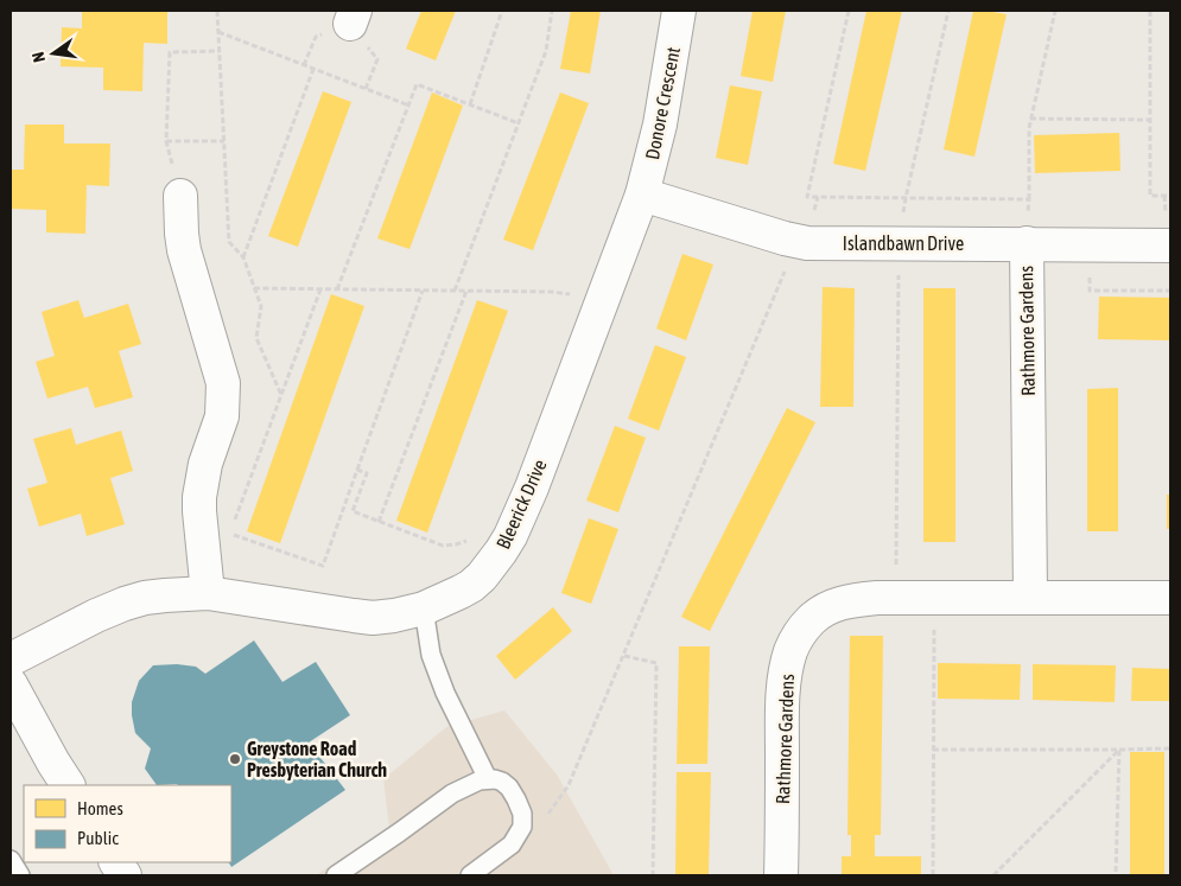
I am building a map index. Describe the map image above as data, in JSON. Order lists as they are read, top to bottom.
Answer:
{
  "streets": {
    "street": [
      "Donore Crescent",
      "Islandbawn Drive",
      "Rathmore Gardens",
      "Bleerick Drive"
    ]
  },
  "crossings": [
    ["Donore Crescent", "Islandbawn Drive"],
    ["Donore Crescent", "Bleerick Drive"],
    ["Islandbawn Drive", "Rathmore Gardens"],
    ["Islandbawn Drive", "Bleerick Drive"]
  ],
  "places": ["Greystone Road Presbyterian Church"],
  "legend": ["Homes", "Public"],
  "north": "left"
}
